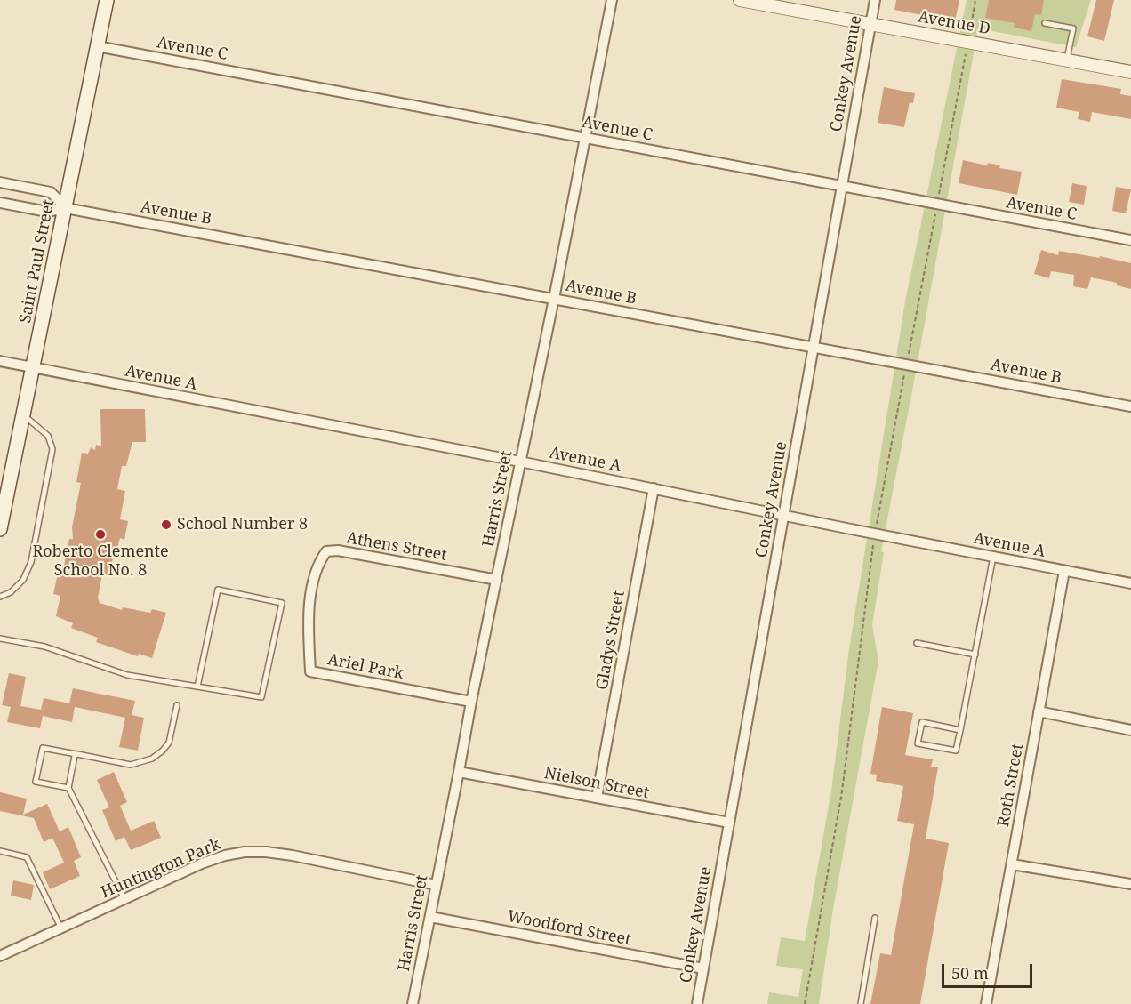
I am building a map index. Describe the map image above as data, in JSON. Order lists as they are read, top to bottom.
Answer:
{
  "streets": {
    "main road": ["Saint Paul Street"],
    "street": [
      "Avenue D",
      "Avenue C",
      "Conkey Avenue",
      "Avenue B",
      "Avenue A",
      "Harris Street",
      "Athens Street",
      "Gladys Street",
      "Ariel Park",
      "Nielson Street",
      "Roth Street",
      "Huntington Park",
      "Woodford Street"
    ]
  },
  "crossings": [
    ["Avenue D", "Conkey Avenue"],
    ["Avenue C", "Conkey Avenue"],
    ["Avenue C", "Saint Paul Street"],
    ["Avenue C", "Harris Street"],
    ["Conkey Avenue", "Avenue B"],
    ["Conkey Avenue", "Avenue A"],
    ["Conkey Avenue", "Nielson Street"],
    ["Conkey Avenue", "Woodford Street"],
    ["Avenue B", "Saint Paul Street"],
    ["Avenue B", "Harris Street"],
    ["Saint Paul Street", "Avenue A"],
    ["Avenue A", "Harris Street"],
    ["Avenue A", "Gladys Street"],
    ["Avenue A", "Roth Street"],
    ["Harris Street", "Athens Street"],
    ["Harris Street", "Ariel Park"],
    ["Harris Street", "Nielson Street"],
    ["Harris Street", "Huntington Park"],
    ["Harris Street", "Woodford Street"],
    ["Athens Street", "Ariel Park"],
    ["Gladys Street", "Nielson Street"]
  ],
  "places": ["School Number 8", "Roberto Clemente School No. 8"],
  "scale_bar": "50 m"
}
